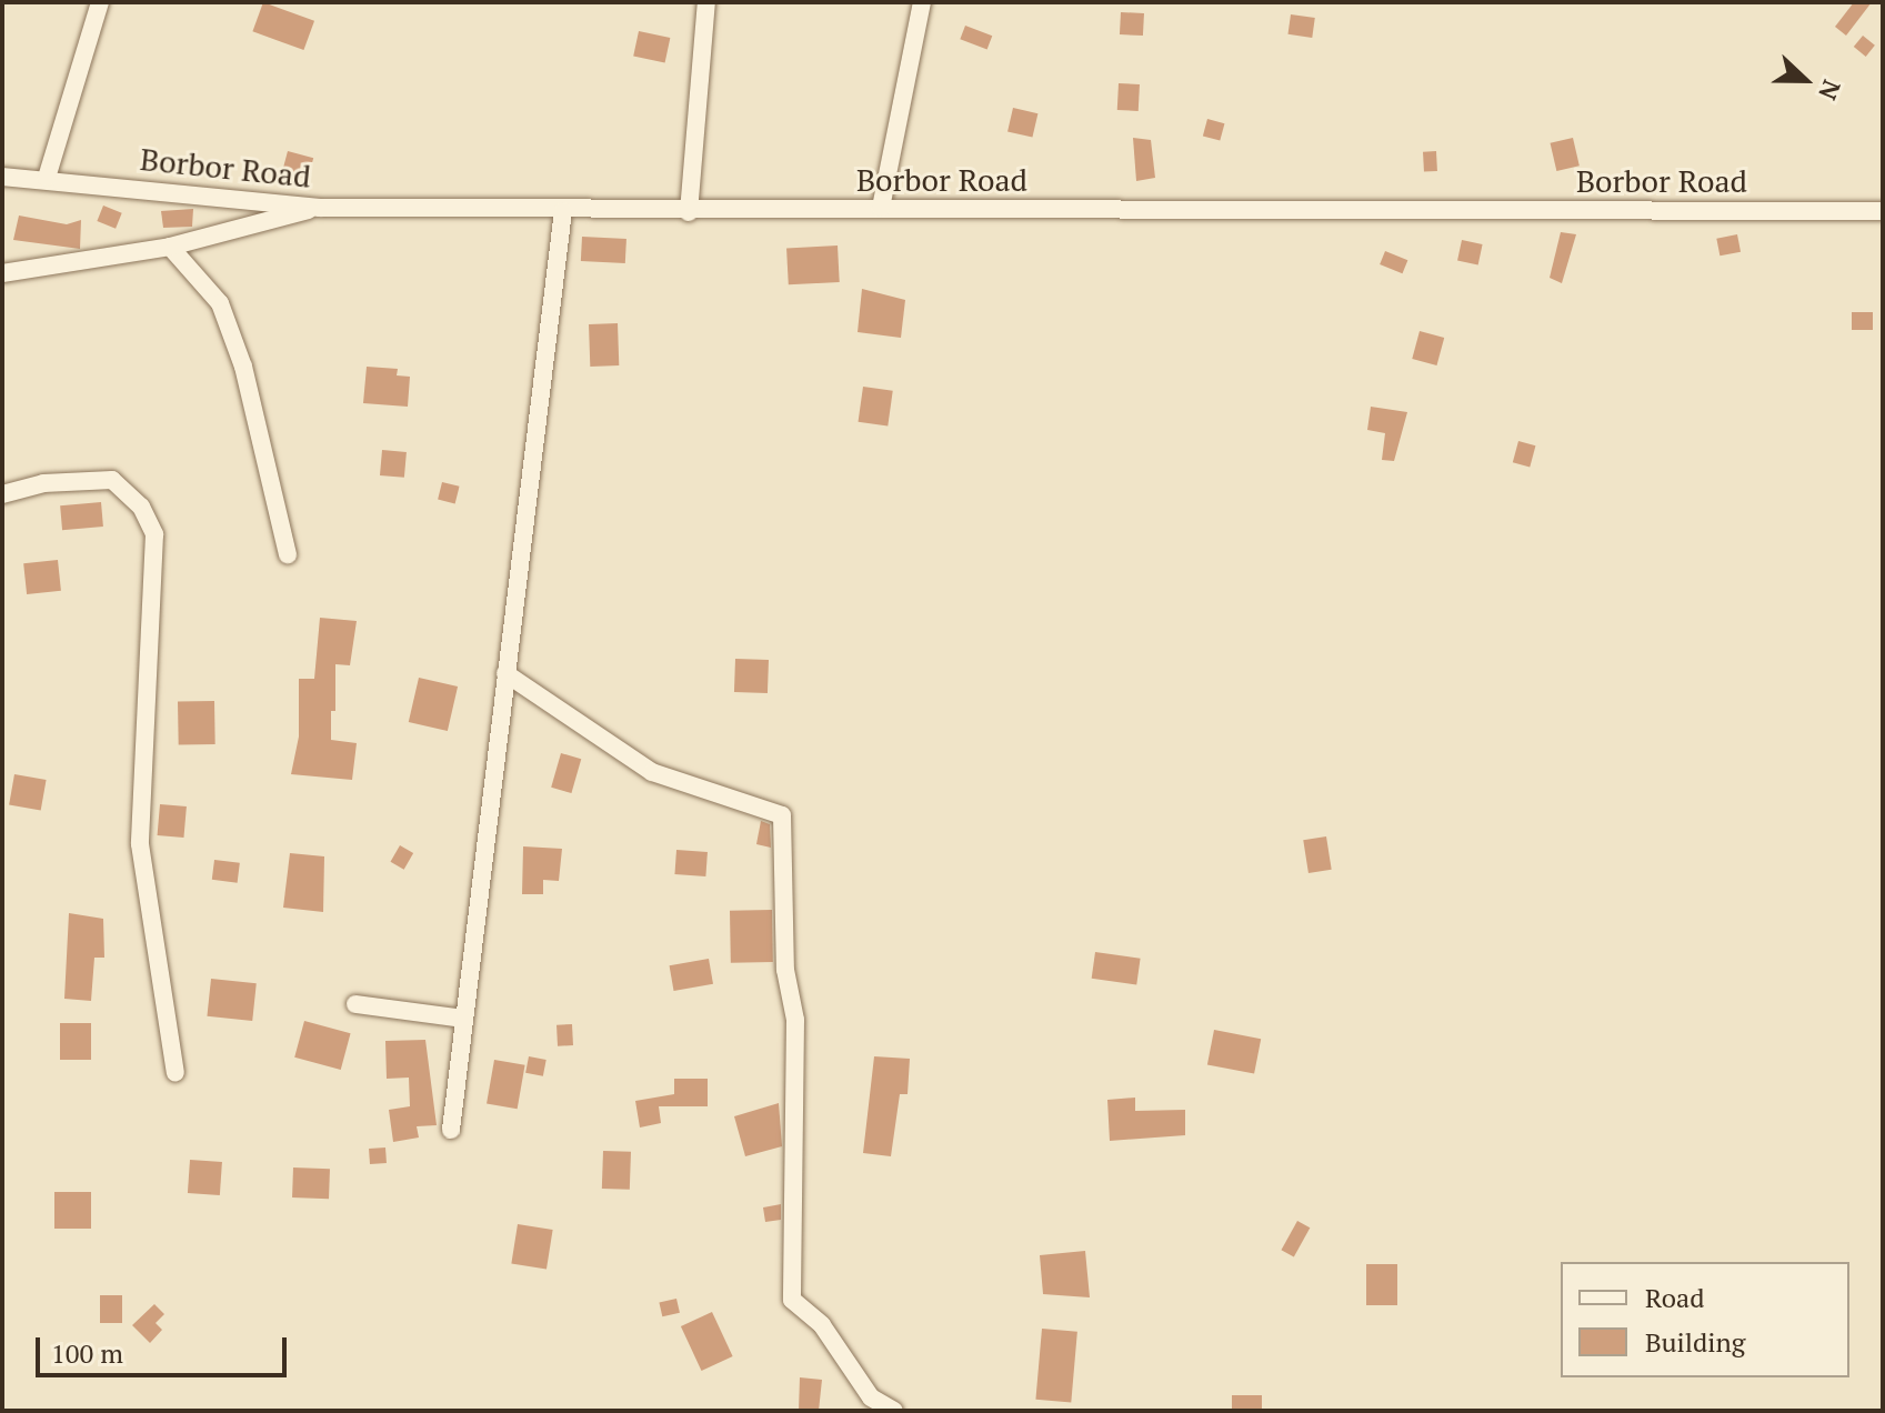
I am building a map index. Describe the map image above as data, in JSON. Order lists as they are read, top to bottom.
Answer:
{
  "streets": {
    "street": ["Borbor Road"]
  },
  "legend": ["Road", "Building"],
  "scale_bar": "100 m",
  "north": "right"
}
